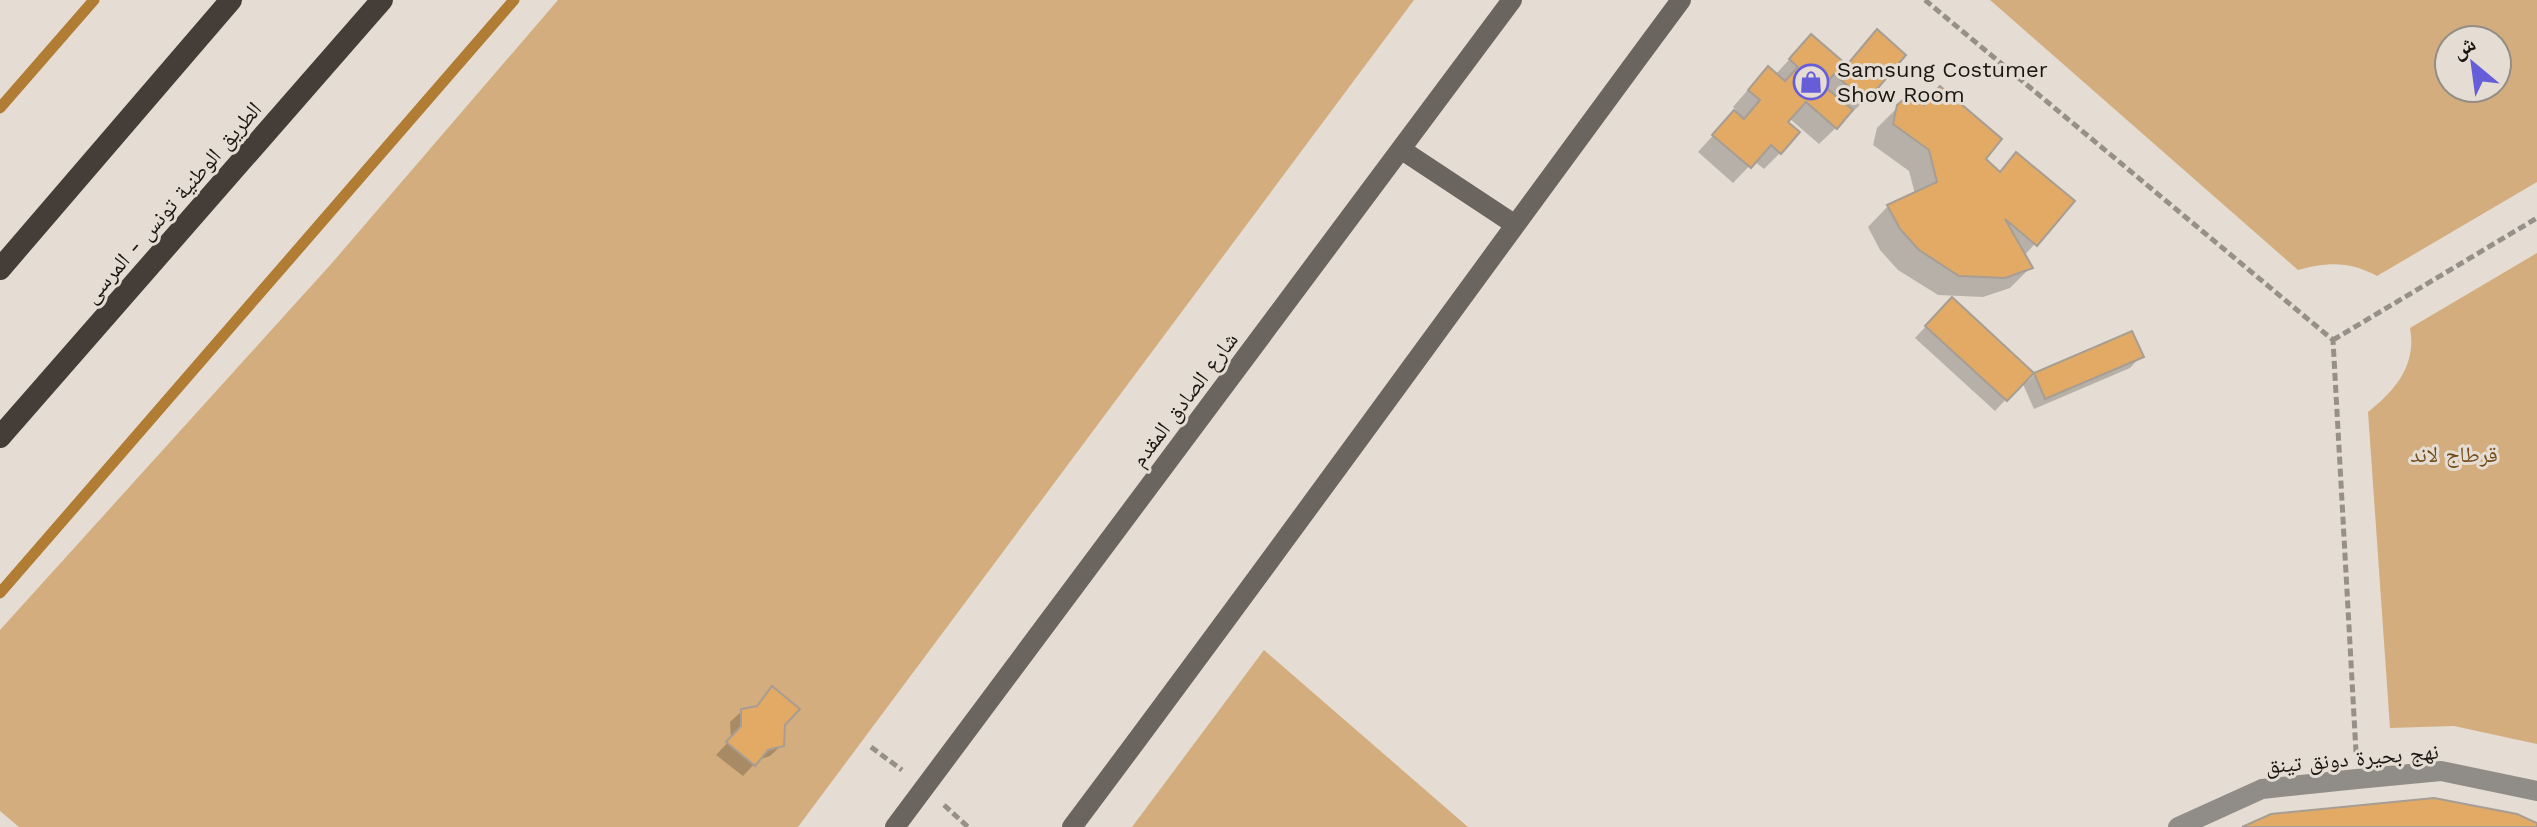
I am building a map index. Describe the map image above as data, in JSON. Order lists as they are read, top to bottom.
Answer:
{
  "streets": {
    "highway": ["الطريق الوطنية تونس - المرسى"],
    "main road": ["شارع الصادق المقدم"],
    "street": ["نهج بحيرة دونق تينق"]
  },
  "parks": ["قرطاج لاند"],
  "places": {
    "shop": ["Samsung Costumer Show Room"]
  },
  "north": "top left"
}
